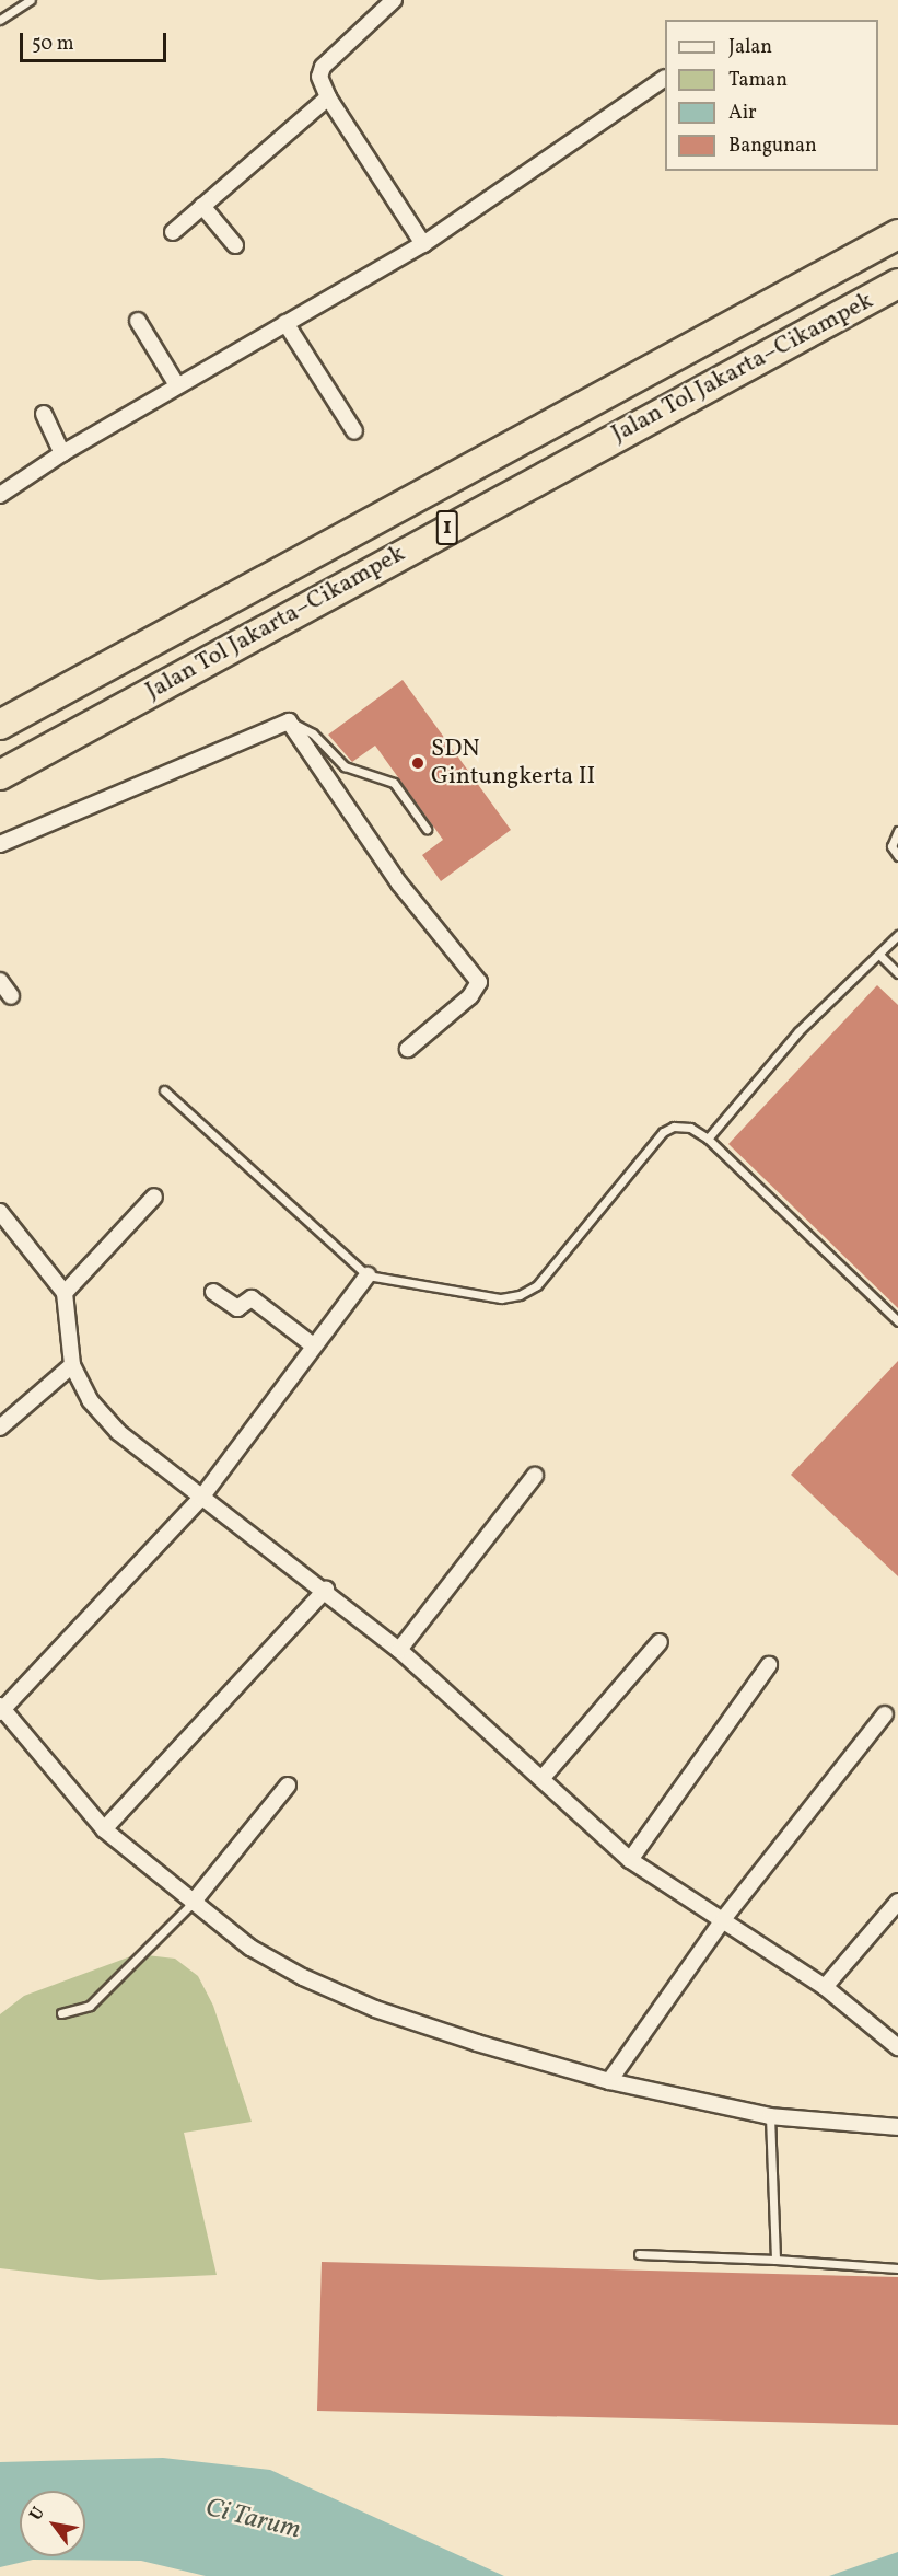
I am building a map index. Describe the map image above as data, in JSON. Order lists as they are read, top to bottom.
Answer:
{
  "streets": {
    "highway": ["Jalan Tol Jakarta–Cikampek", "1"]
  },
  "water": ["Ci Tarum"],
  "places": ["SDN Gintungkerta II"],
  "legend": [
    "Jalan",
    "Taman",
    "Air",
    "Bangunan"
  ],
  "scale_bar": "50 m",
  "north": "top left"
}
